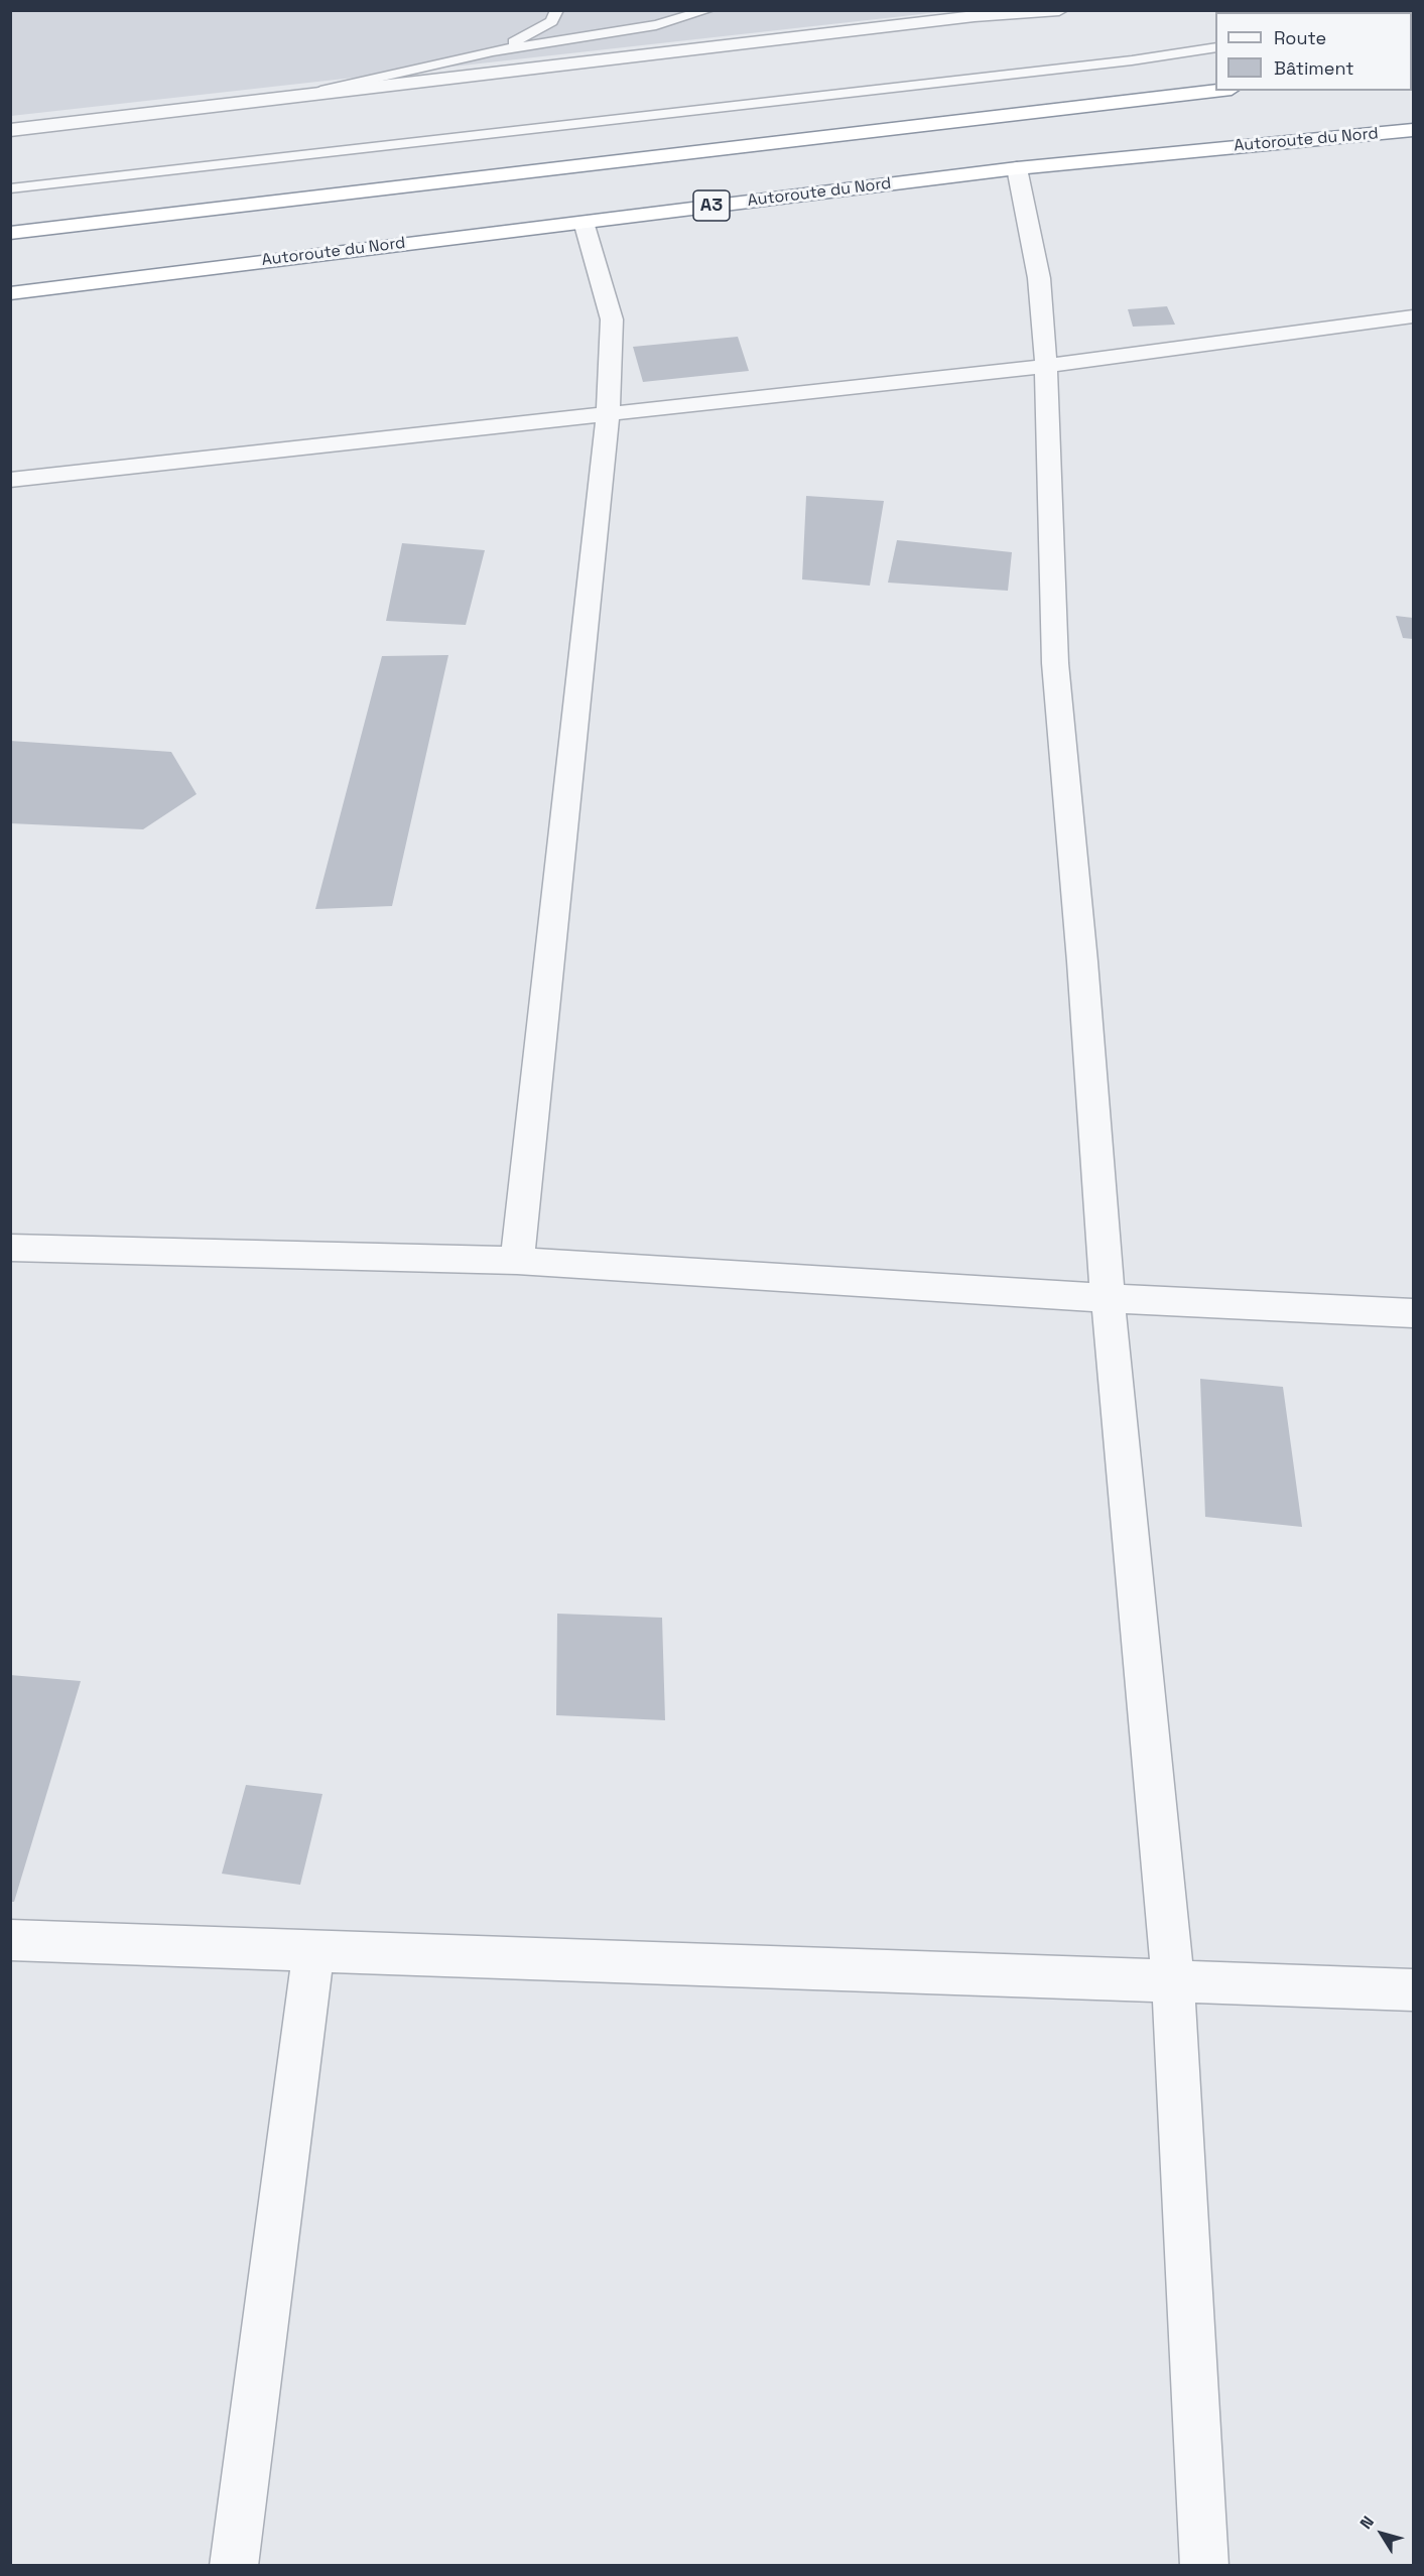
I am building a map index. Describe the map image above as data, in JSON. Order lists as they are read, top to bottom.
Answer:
{
  "streets": {
    "highway": ["Autoroute du Nord", "A3"]
  },
  "legend": ["Route", "Bâtiment"],
  "north": "top left"
}
